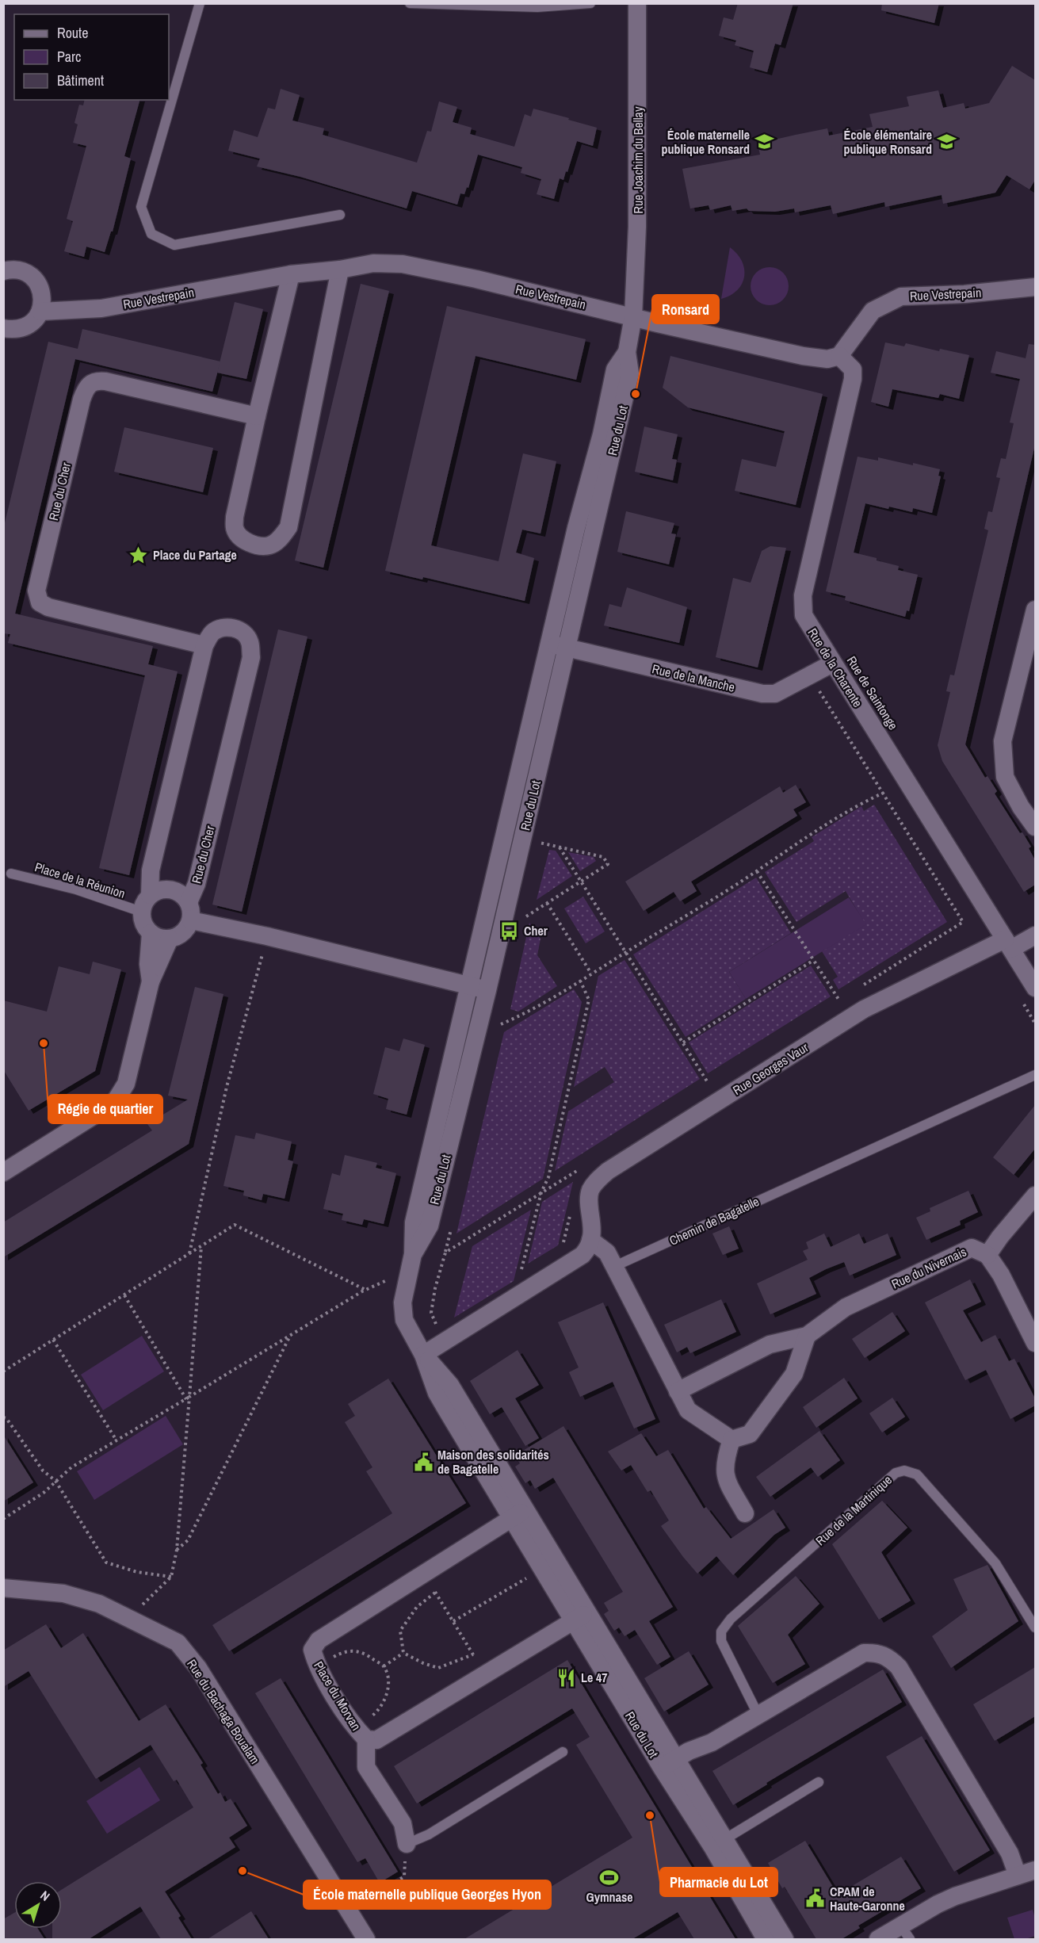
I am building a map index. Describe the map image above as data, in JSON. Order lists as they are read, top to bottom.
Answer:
{
  "streets": {
    "street": [
      "Rue Joachim du Bellay",
      "Rue Vestrepain",
      "Rue du Lot",
      "Rue du Cher",
      "Rue de la Charente",
      "Rue de la Manche",
      "Rue Georges Vaur",
      "Rue du Nivernais",
      "Place du Morvan",
      "Rue du Bachaga Boualam"
    ],
    "lane": ["Place de la Réunion", "Chemin de Bagatelle", "Rue de la Martinique"]
  },
  "crossings": [
    ["Rue Joachim du Bellay", "Rue Vestrepain"],
    ["Rue Joachim du Bellay", "Rue du Lot"],
    ["Rue Vestrepain", "Rue du Lot"],
    ["Rue Vestrepain", "Rue de la Charente"],
    ["Rue du Lot", "Rue de la Manche"],
    ["Rue du Lot", "Place du Morvan"],
    ["Rue du Cher", "Place de la Réunion"],
    ["Rue de la Charente", "Rue de la Manche"],
    ["Rue de la Charente", "Rue Georges Vaur"]
  ],
  "places": {
    "school or university": ["École maternelle publique Ronsard", "École élémentaire publique Ronsard"],
    "other": [
      "Ronsard",
      "Régie de quartier",
      "Pharmacie du Lot",
      "École maternelle publique Georges Hyon"
    ],
    "place": ["Place du Partage"],
    "bus stop": ["Cher"],
    "public building": ["Maison des solidarités de Bagatelle", "CPAM de Haute-Garonne"],
    "restaurant": ["Le 47"],
    "sports": ["Gymnase"]
  },
  "legend": ["Route", "Parc", "Bâtiment"],
  "north": "top right"
}
